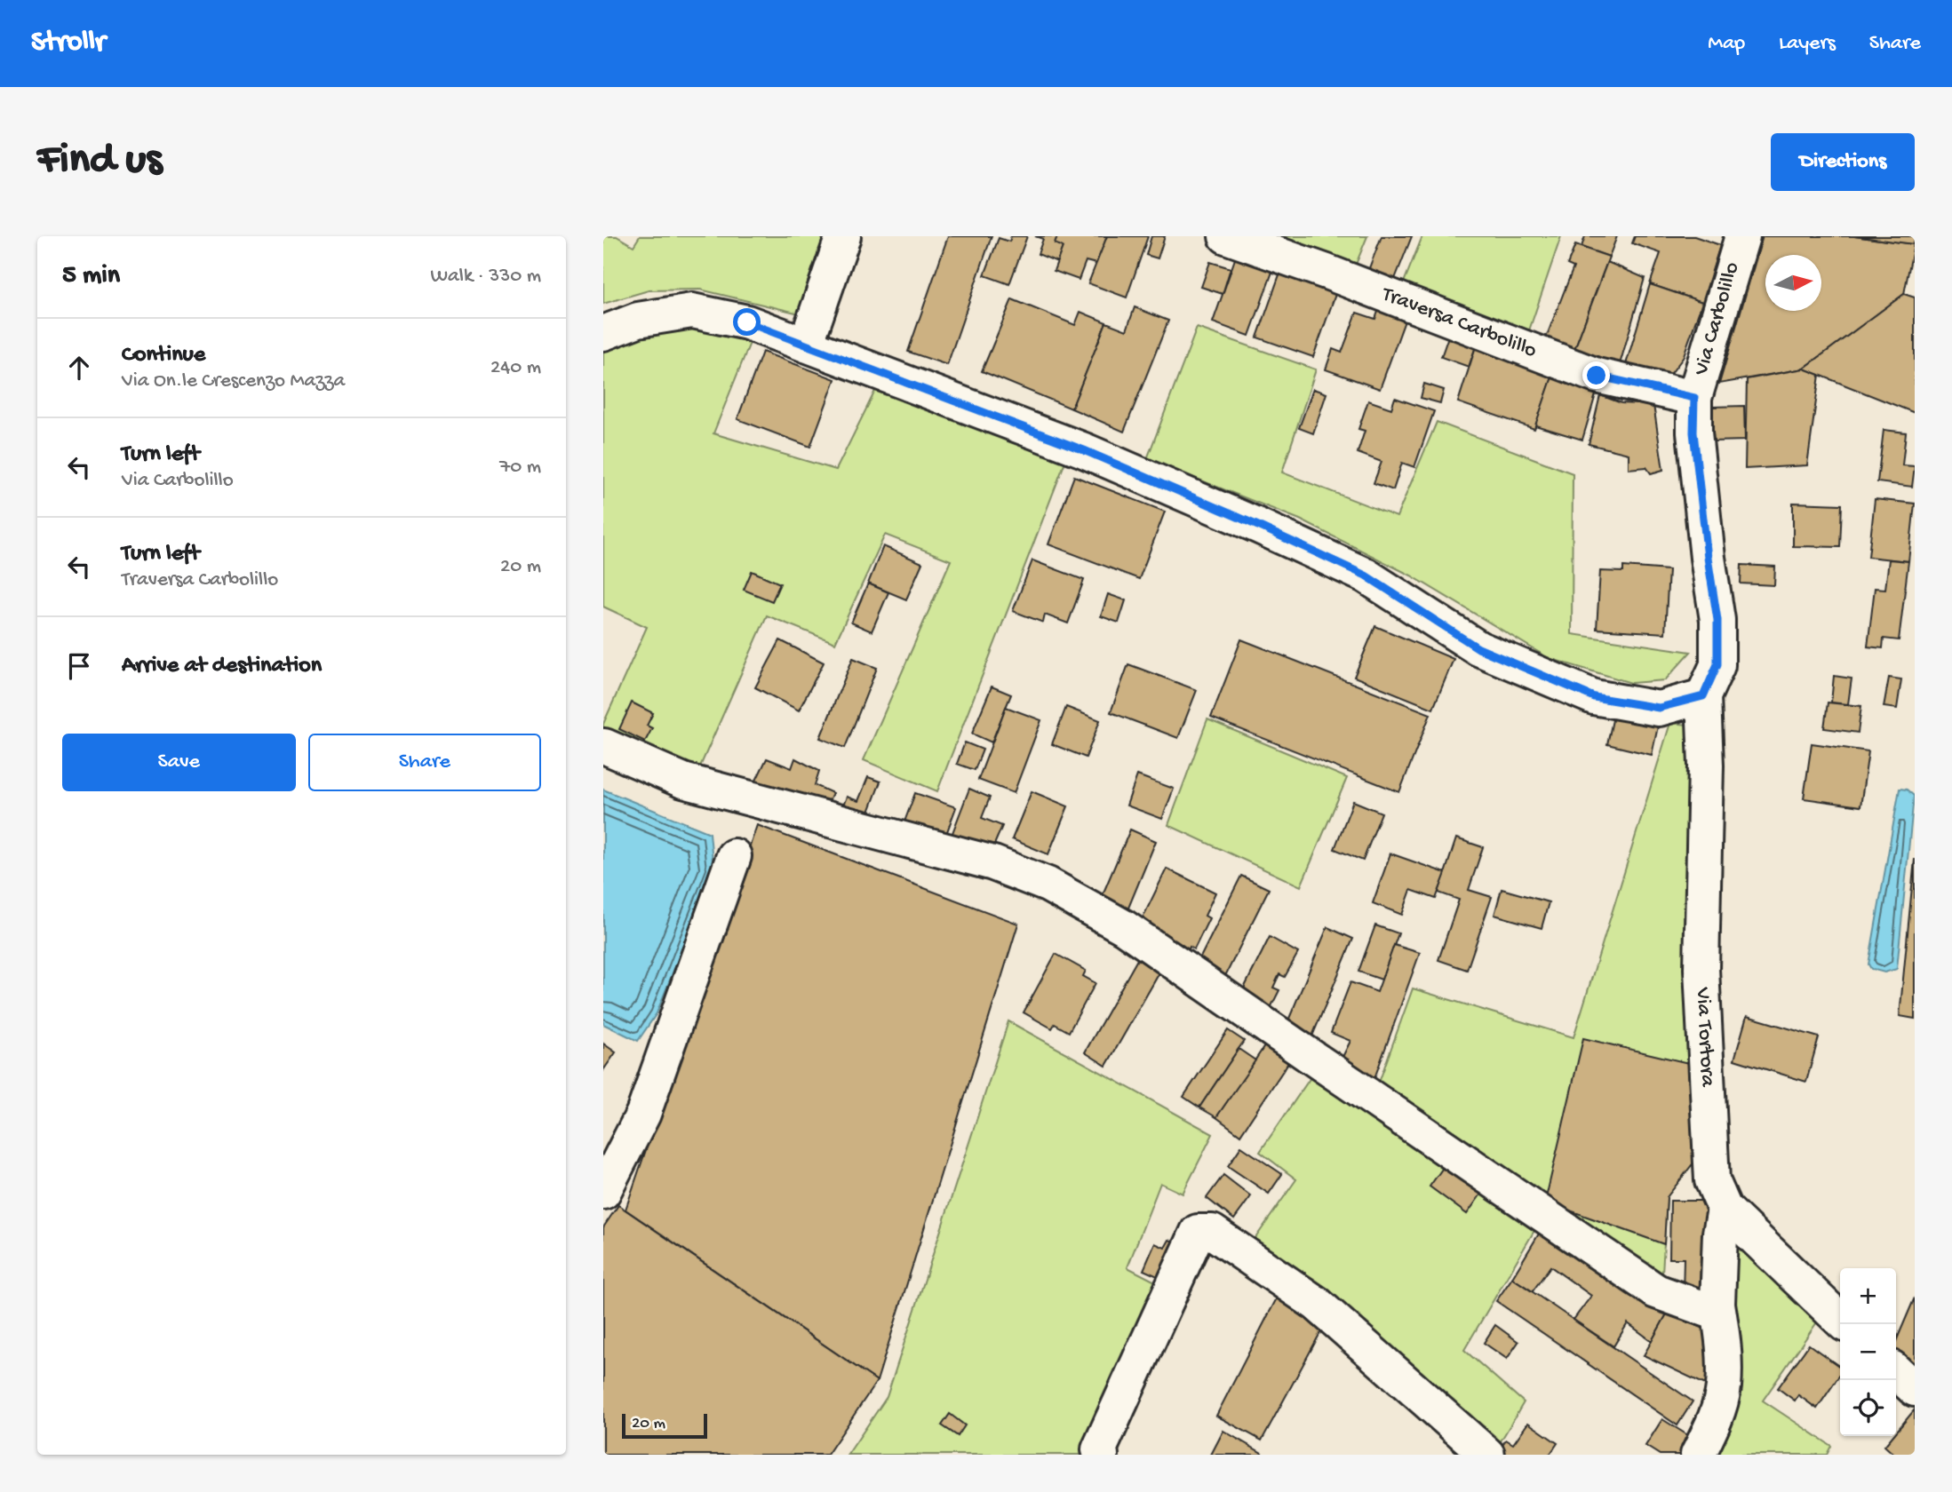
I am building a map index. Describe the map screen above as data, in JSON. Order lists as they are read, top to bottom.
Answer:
{
  "streets": {
    "street": ["Via Carbolillo", "Traversa Carbolillo", "Via Tortora"]
  },
  "crossings": [
    ["Via Carbolillo", "Traversa Carbolillo"],
    ["Via Carbolillo", "Via Tortora"]
  ],
  "scale_bar": "20 m",
  "north": "right",
  "page": {
    "header": "Strollr",
    "nav": ["Map", "Layers", "Share"],
    "buttons": [
      "Directions",
      ["Save", "Share"]
    ],
    "title": "Find us",
    "heading": ["5 min", "Walk · 330 m"],
    "list": [
      ["Continue", "Via On.le Crescenzo Mazza", "240 m"],
      ["Turn left", "Via Carbolillo", "70 m"],
      ["Turn left", "Traversa Carbolillo", "20 m"],
      "Arrive at destination"
    ],
    "map_buttons": ["+", "−"],
    "scale": "20 m"
  }
}
